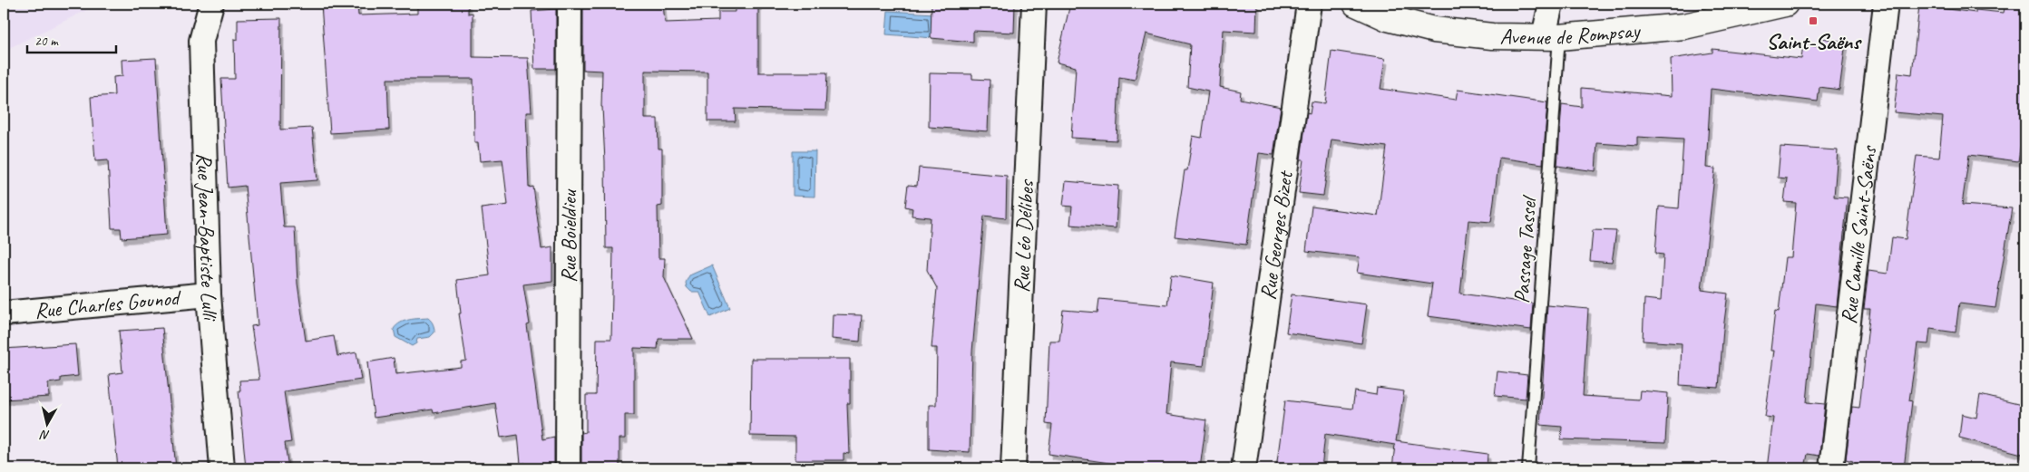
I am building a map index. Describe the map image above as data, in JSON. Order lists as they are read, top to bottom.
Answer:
{
  "streets": {
    "street": [
      "Avenue de Rompsay",
      "Rue Jean-Baptiste Lulli",
      "Rue Boieldieu",
      "Rue Léo Délibes",
      "Rue Georges Bizet",
      "Rue Camille Saint-Saëns",
      "Rue Charles Gounod"
    ],
    "lane": ["Passage Tassel"]
  },
  "crossings": [
    ["Avenue de Rompsay", "Passage Tassel"],
    ["Rue Jean-Baptiste Lulli", "Rue Charles Gounod"]
  ],
  "places": {
    "transit": ["Saint-Saëns"]
  },
  "scale_bar": "20 m",
  "north": "bottom"
}
